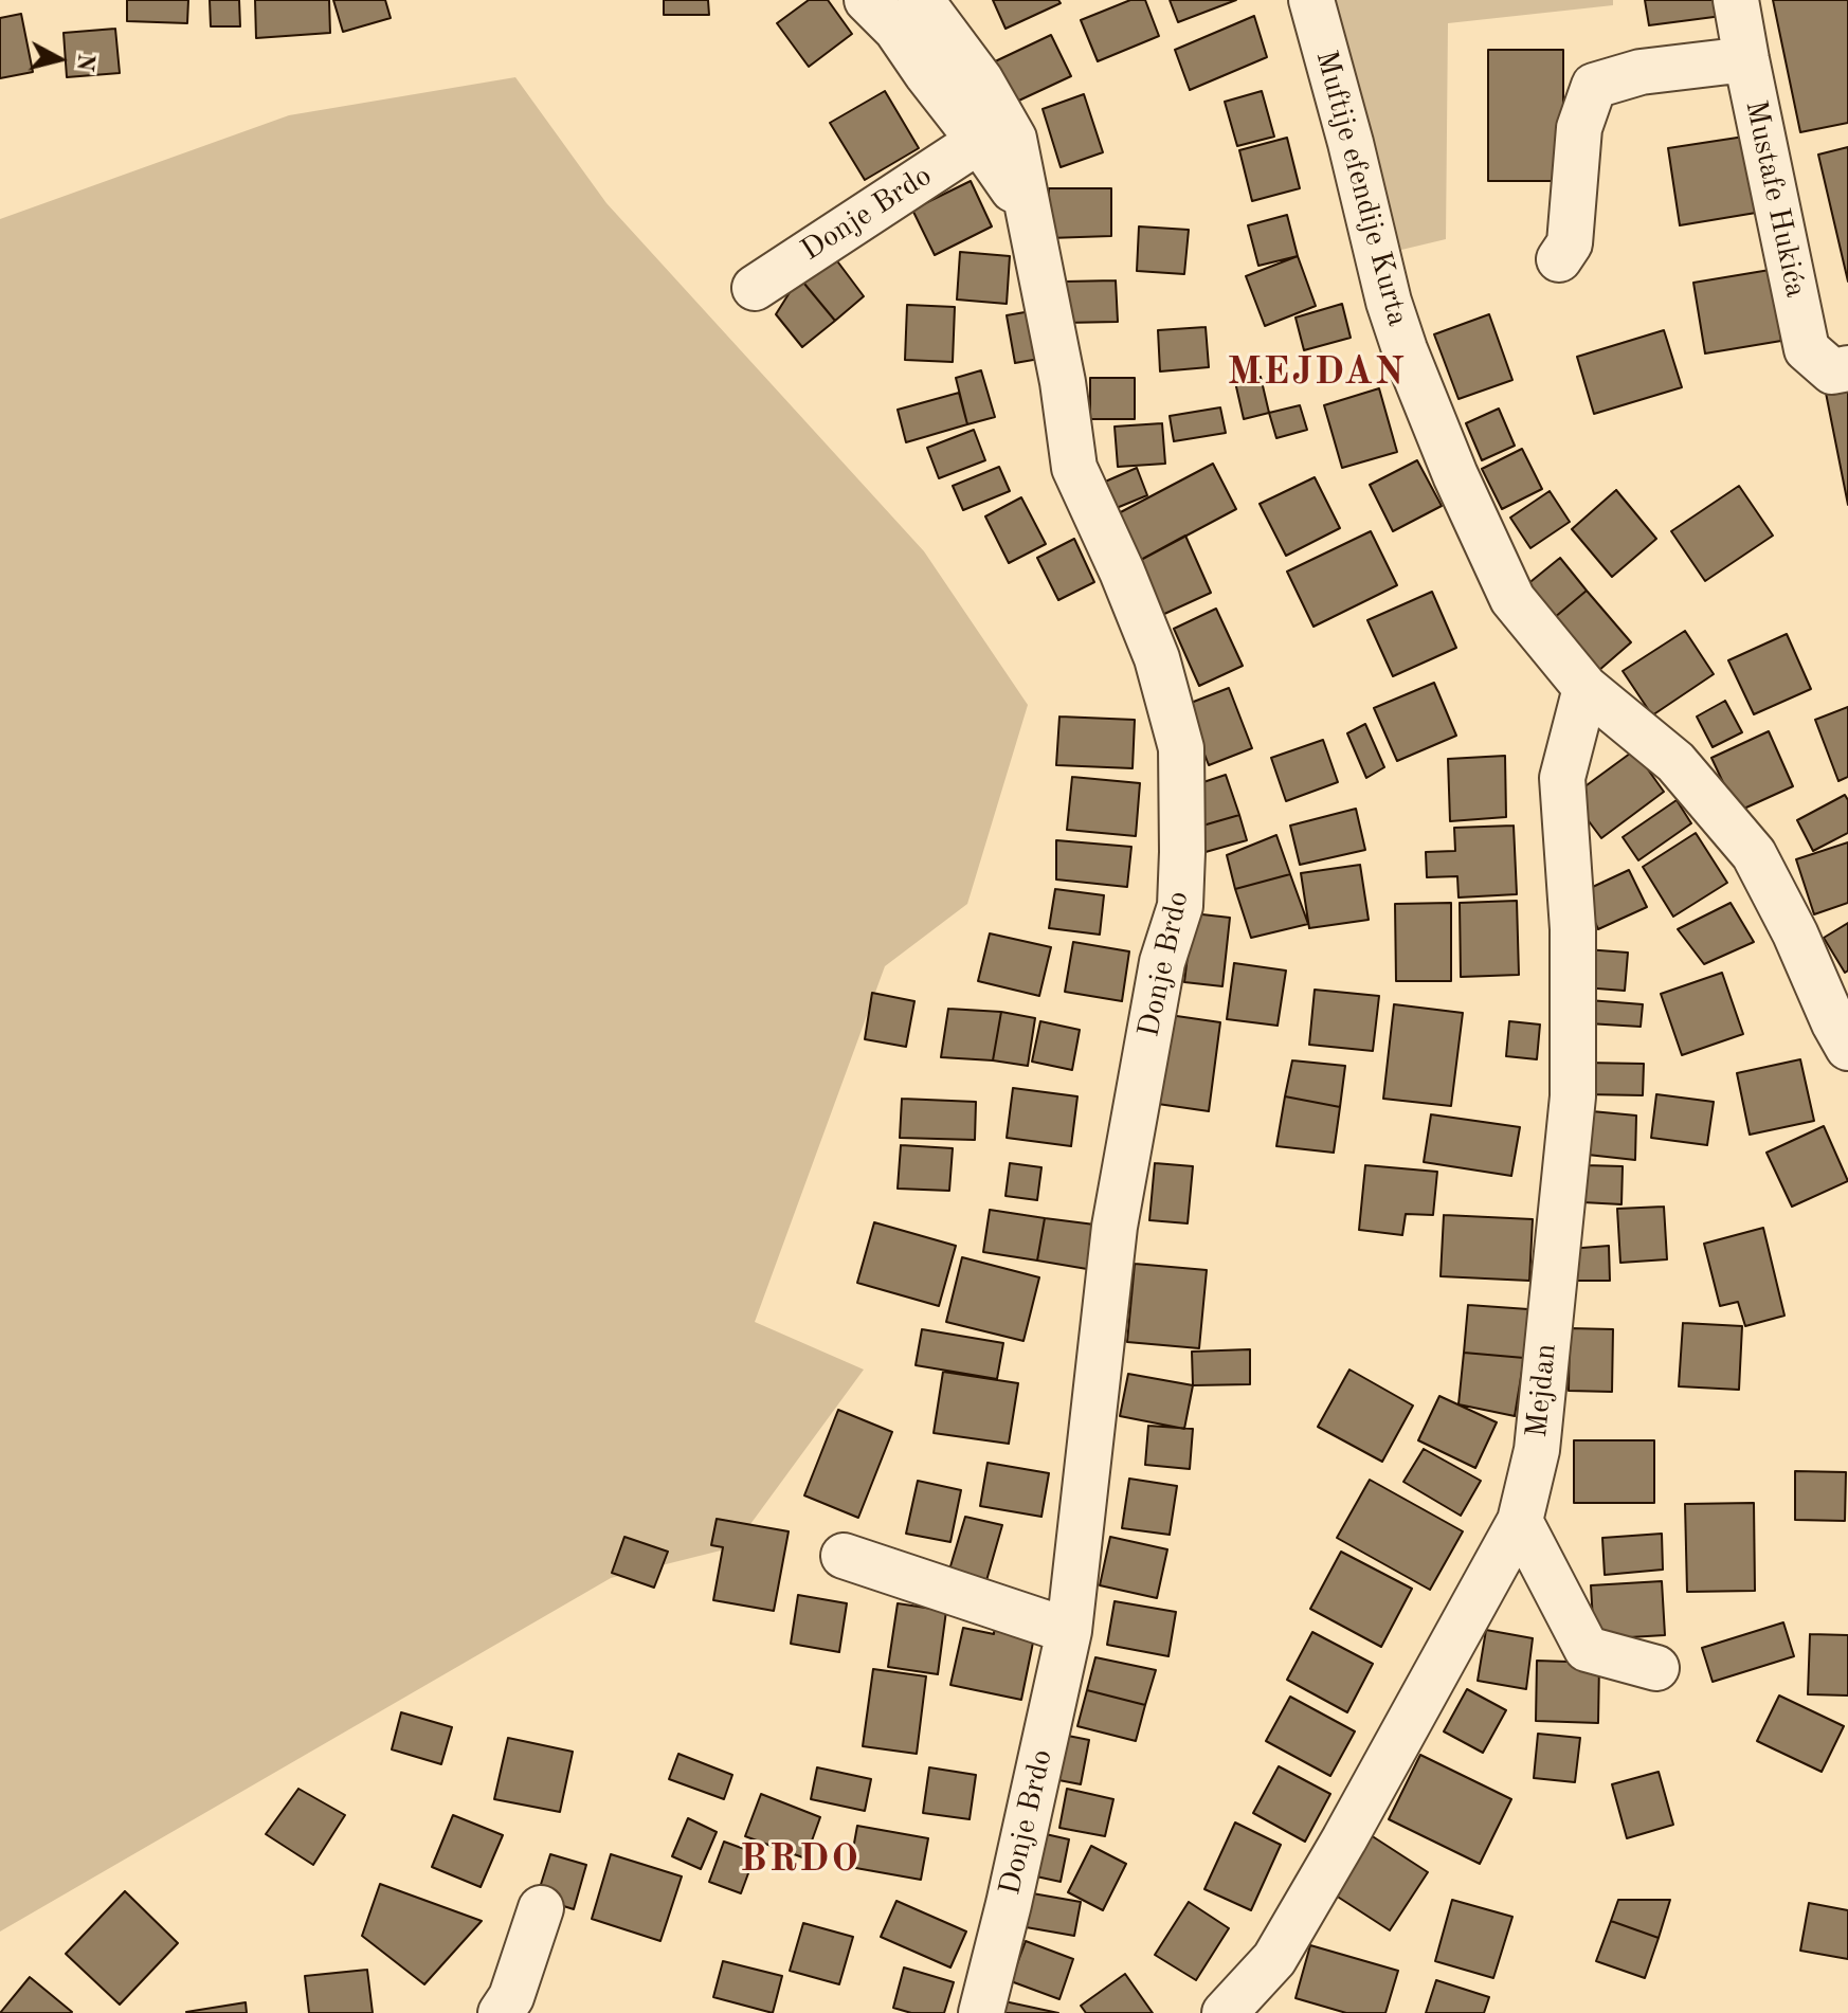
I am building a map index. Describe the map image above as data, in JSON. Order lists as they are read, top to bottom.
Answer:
{
  "streets": {
    "street": [
      "Muftije efendije Kurta",
      "Mustafe Hukića",
      "Donje Brdo",
      "Mejdan"
    ]
  },
  "crossings": [
    ["Muftije efendije Kurta", "Mejdan"]
  ],
  "districts": ["MEJDAN", "BRDO"],
  "north": "right"
}
